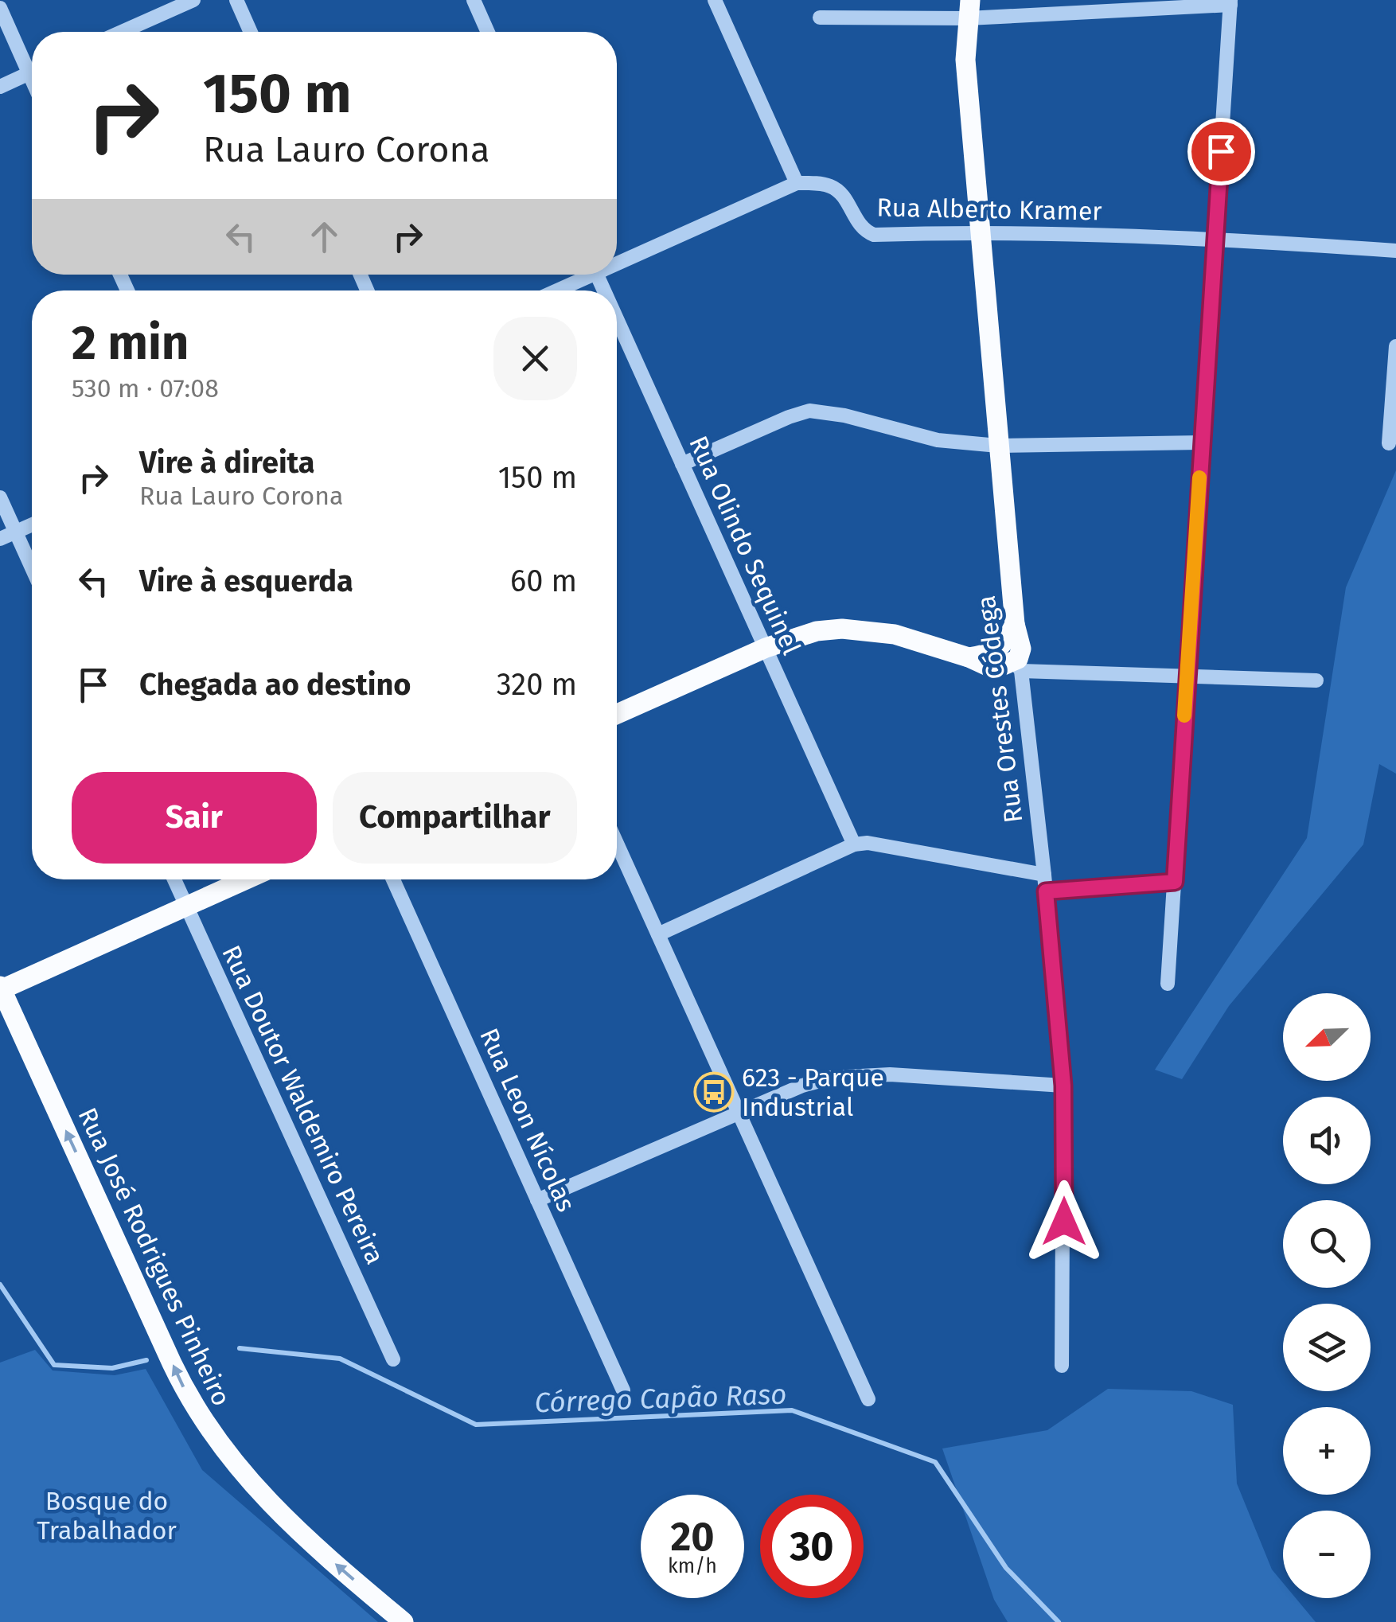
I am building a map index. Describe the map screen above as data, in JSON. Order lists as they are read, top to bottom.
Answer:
{
  "streets": {
    "main road": ["Rua Orestes Códega", "Rua José Rodrigues Pinheiro"],
    "street": [
      "Rua Alberto Kramer",
      "Rua Olindo Sequinel",
      "Rua Doutor Waldemiro Pereira",
      "Rua Leon Nícolas"
    ]
  },
  "crossings": [
    ["Rua Alberto Kramer", "Rua Orestes Códega"]
  ],
  "one_way": ["Rua José Rodrigues Pinheiro"],
  "water": ["Córrego Capão Raso"],
  "parks": ["Bosque do Trabalhador"],
  "places": {
    "bus stop": ["623 - Parque Industrial"]
  },
  "north": "bottom left",
  "page": {
    "turn": ["150 m", "Rua Lauro Corona"],
    "heading": ["2 min", "530 m · 07:08"],
    "list": [
      {
        "name": "Vire à direita",
        "note": "Rua Lauro Corona",
        "value": "150 m"
      },
      {
        "name": "Vire à esquerda",
        "value": "60 m"
      },
      {
        "name": "Chegada ao destino",
        "value": "320 m"
      }
    ],
    "buttons": ["Sair", "Compartilhar"],
    "map_buttons": ["+", "−"],
    "speed": "20 km/h",
    "limit": "30"
  }
}
